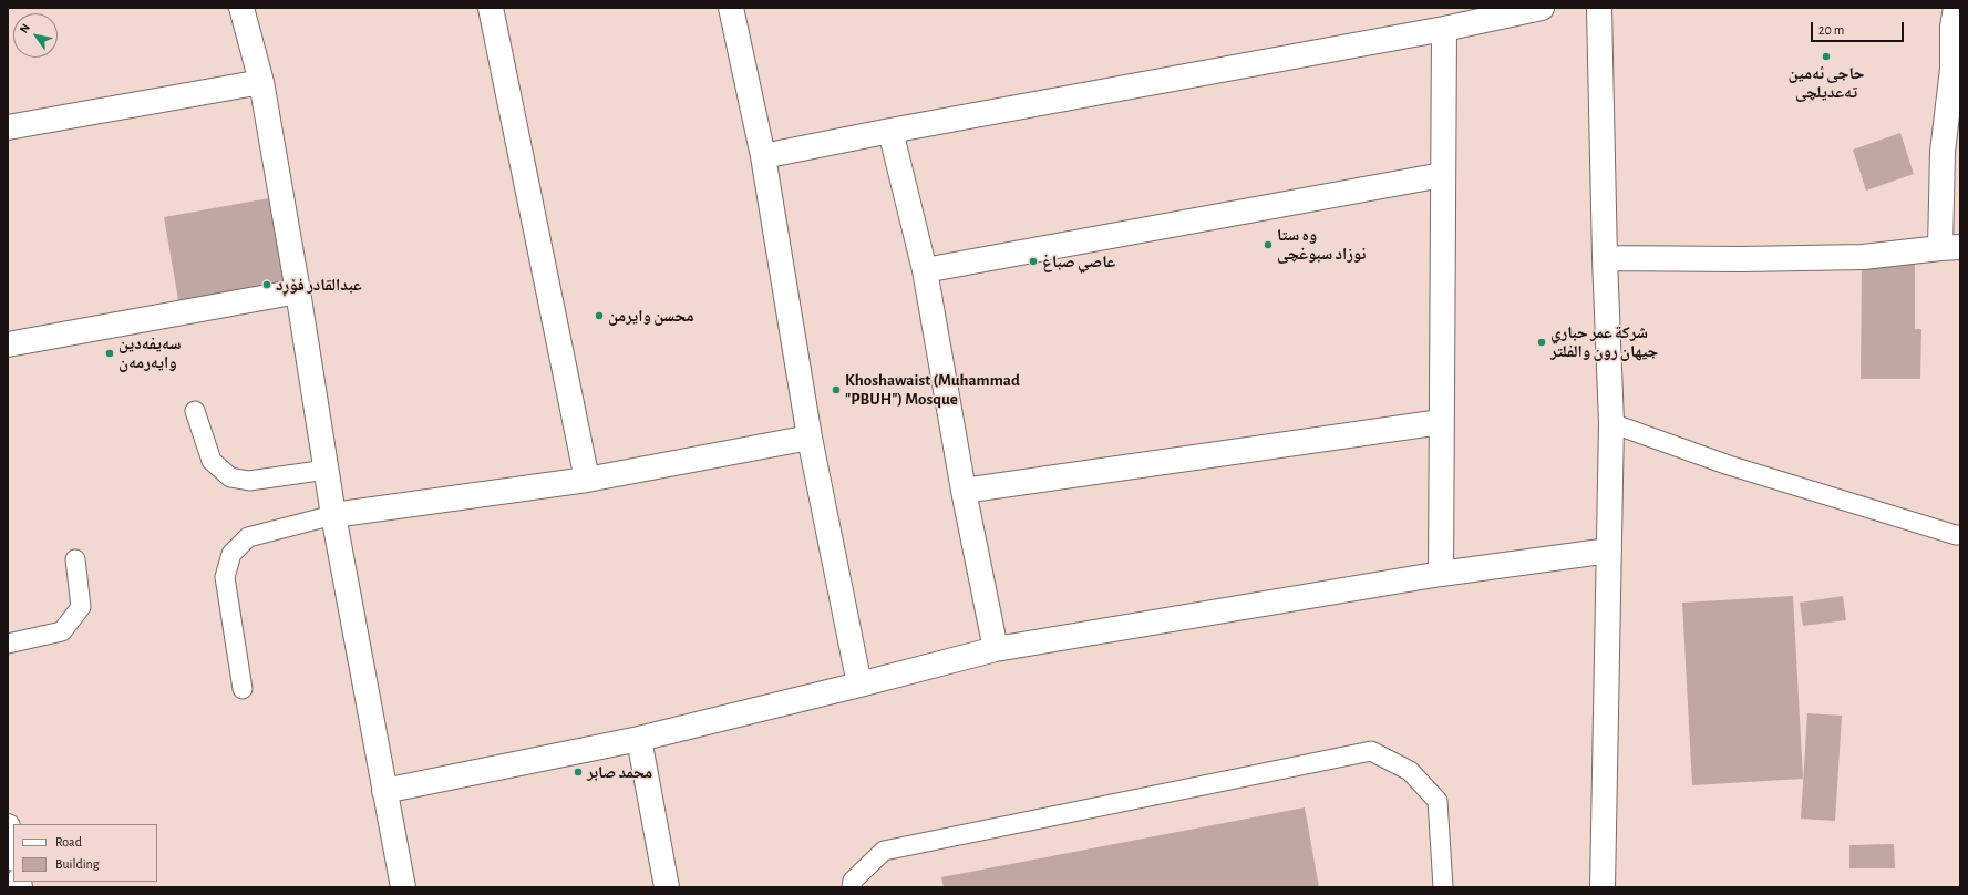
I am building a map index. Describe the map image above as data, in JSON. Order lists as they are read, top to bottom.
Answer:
{
  "places": [
    "حاجی ئەمین تەعدیلچی",
    "وه ستا نوزاد سبوغچى",
    "عاصي صباغ",
    "عبدالقادر فۆڕد",
    "محسن وایرمن",
    "شركة عمر حباري جيھان رون والفلتر",
    "سەیفەدین وایەرمەن",
    "Khoshawaist (Muhammad \"PBUH\") Mosque",
    "محمد صابر"
  ],
  "legend": ["Road", "Building"],
  "scale_bar": "20 m",
  "north": "top left"
}
